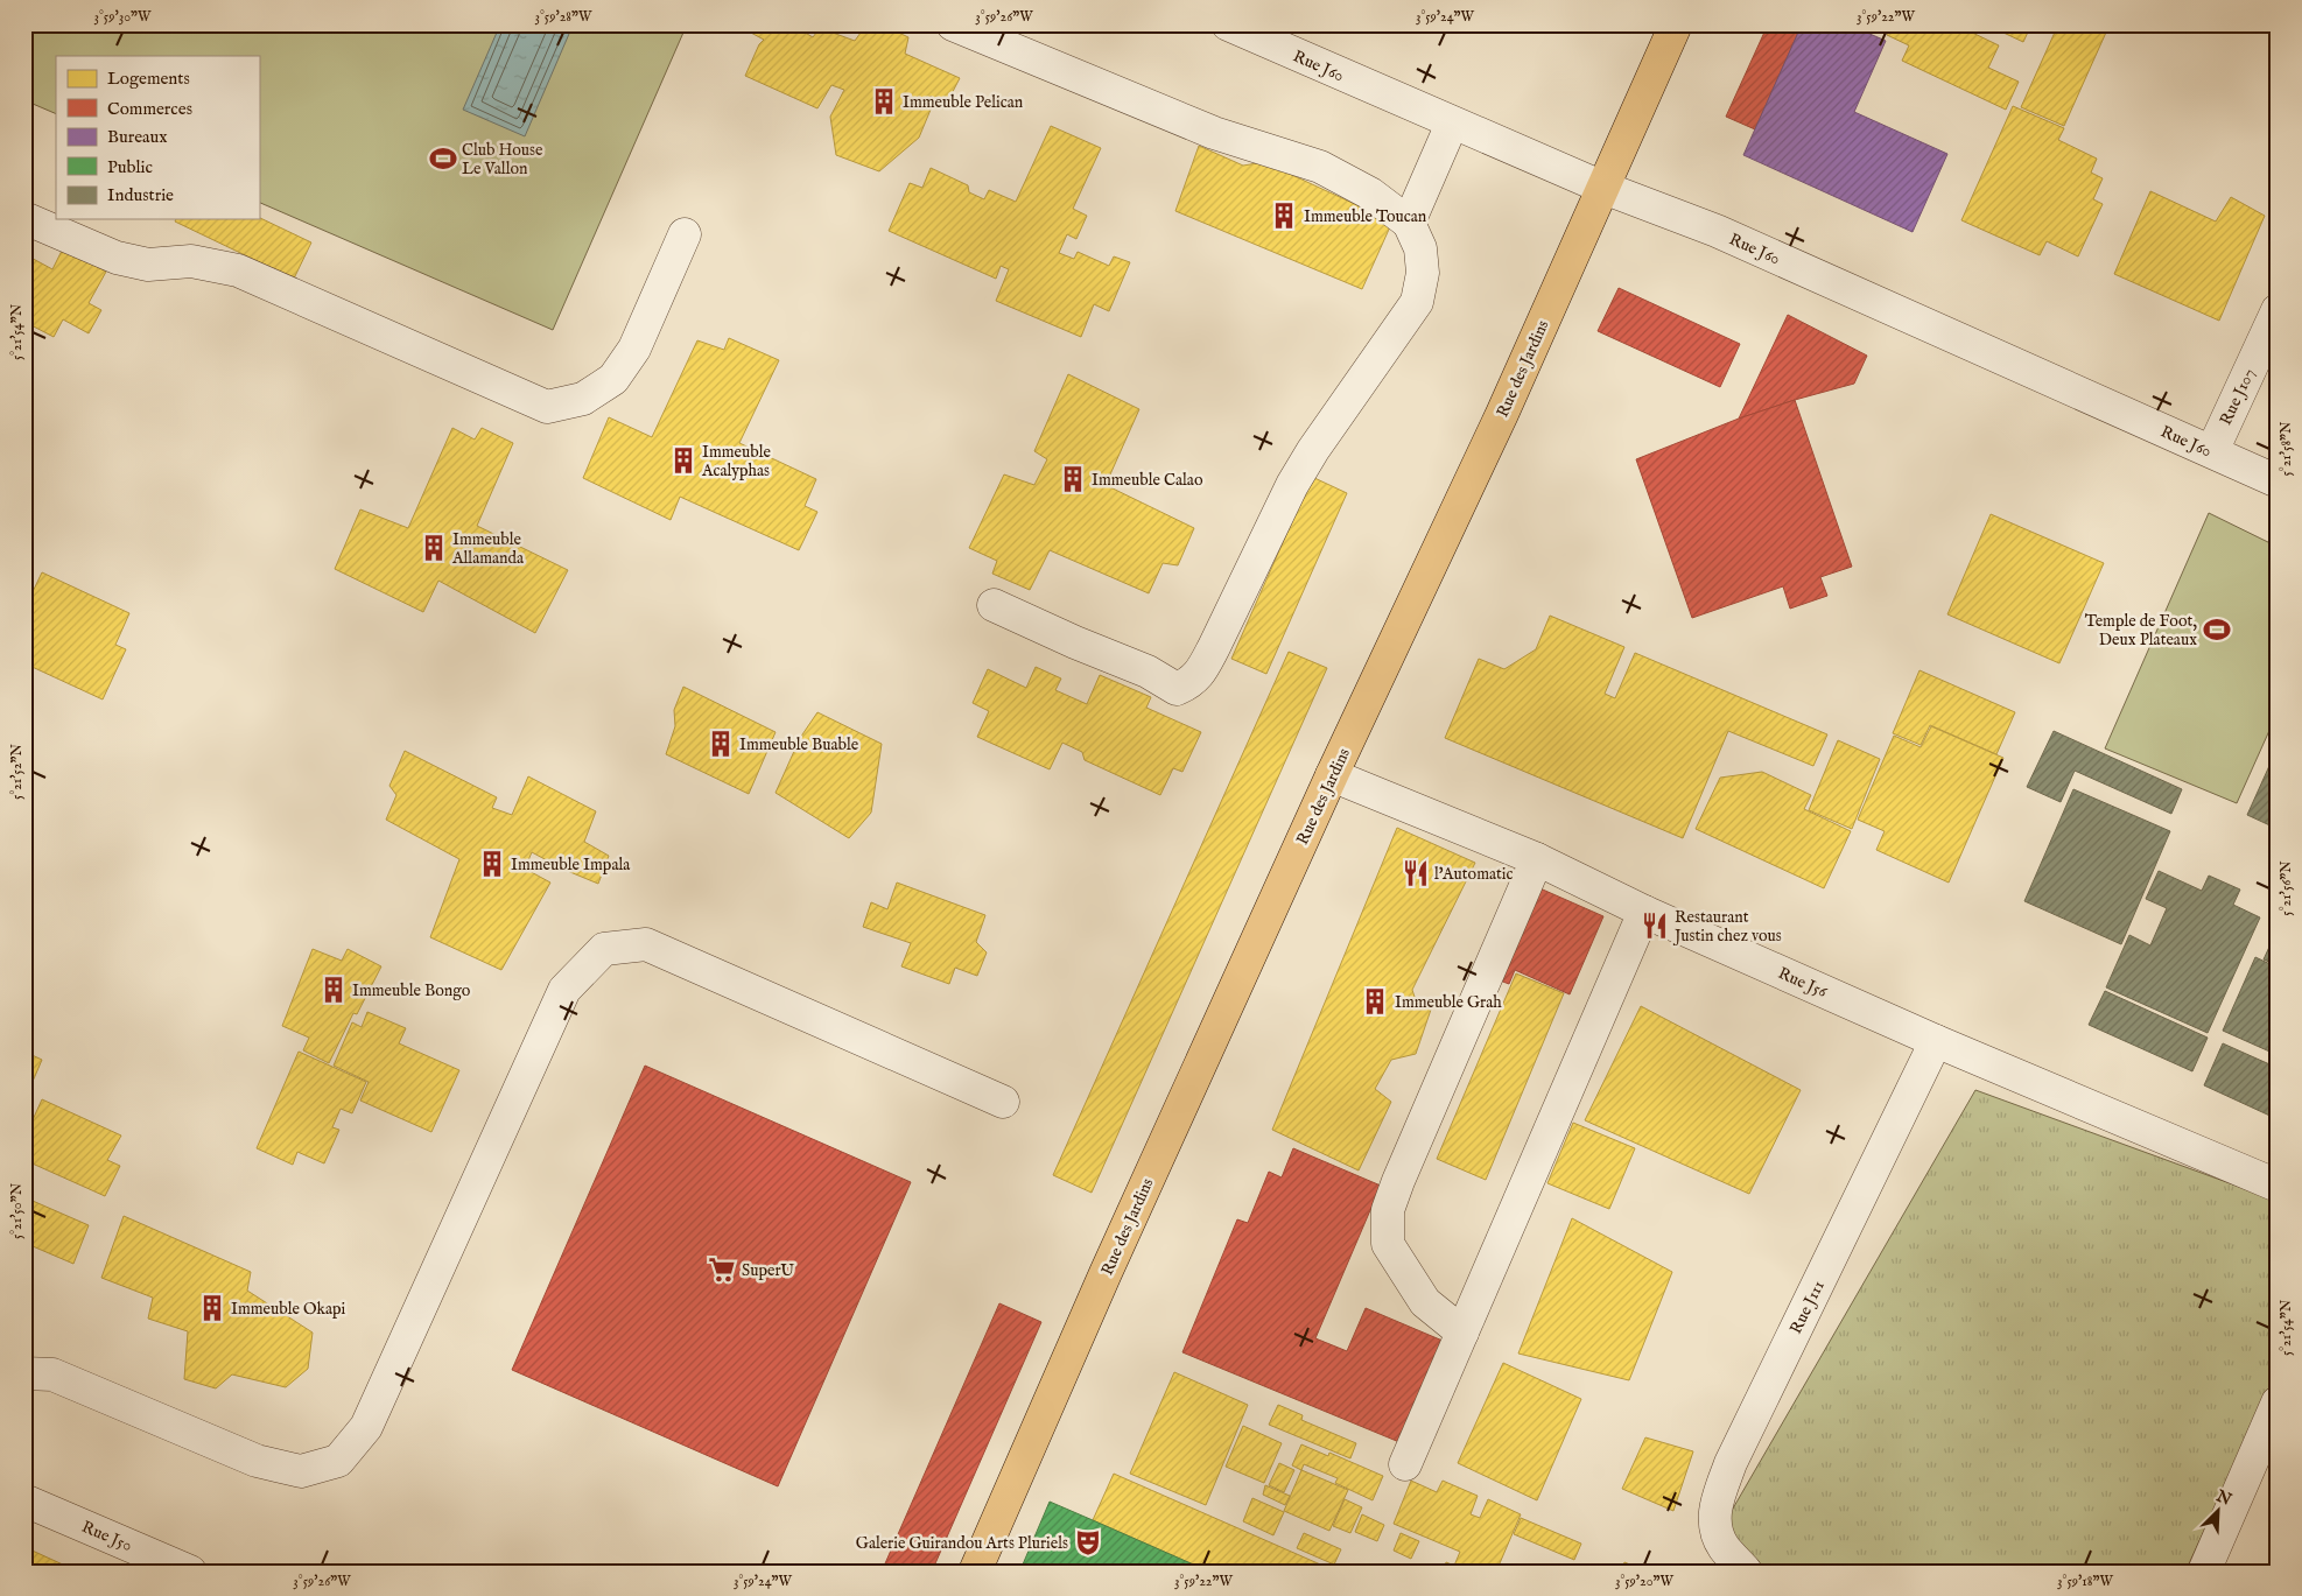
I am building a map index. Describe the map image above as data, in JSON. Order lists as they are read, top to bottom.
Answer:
{
  "streets": {
    "main road": ["Rue des Jardins"],
    "street": [
      "Rue J60",
      "Rue J107",
      "Rue J56",
      "Rue J111",
      "Rue J50"
    ]
  },
  "crossings": [
    ["Rue J60", "Rue des Jardins"],
    ["Rue J60", "Rue J107"],
    ["Rue des Jardins", "Rue J56"],
    ["Rue J56", "Rue J111"]
  ],
  "places": {
    "building": [
      "Immeuble Pelican",
      "Immeuble Toucan",
      "Immeuble Acalyphas",
      "Immeuble Calao",
      "Immeuble Allamanda",
      "Immeuble Buable",
      "Immeuble Impala",
      "Immeuble Bongo",
      "Immeuble Grah",
      "Immeuble Okapi"
    ],
    "sports": ["Club House Le Vallon", "Temple de Foot, Deux Plateaux"],
    "restaurant": ["l'Automatic", "Restaurant Justin chez vous"],
    "supermarket": ["SuperU"],
    "theatre": ["Galerie Guirandou Arts Pluriels"]
  },
  "legend": [
    "Logements",
    "Commerces",
    "Bureaux",
    "Public",
    "Industrie"
  ],
  "north": "top right",
  "coordinates": [
    "3°59'30\"W",
    "3°59'28\"W",
    "3°59'26\"W",
    "3°59'24\"W",
    "3°59'22\"W",
    "5°21'54\"N",
    "5°21'58\"N",
    "5°21'52\"N",
    "5°21'56\"N",
    "5°21'50\"N",
    "3°59'20\"W",
    "3°59'18\"W"
  ]
}
